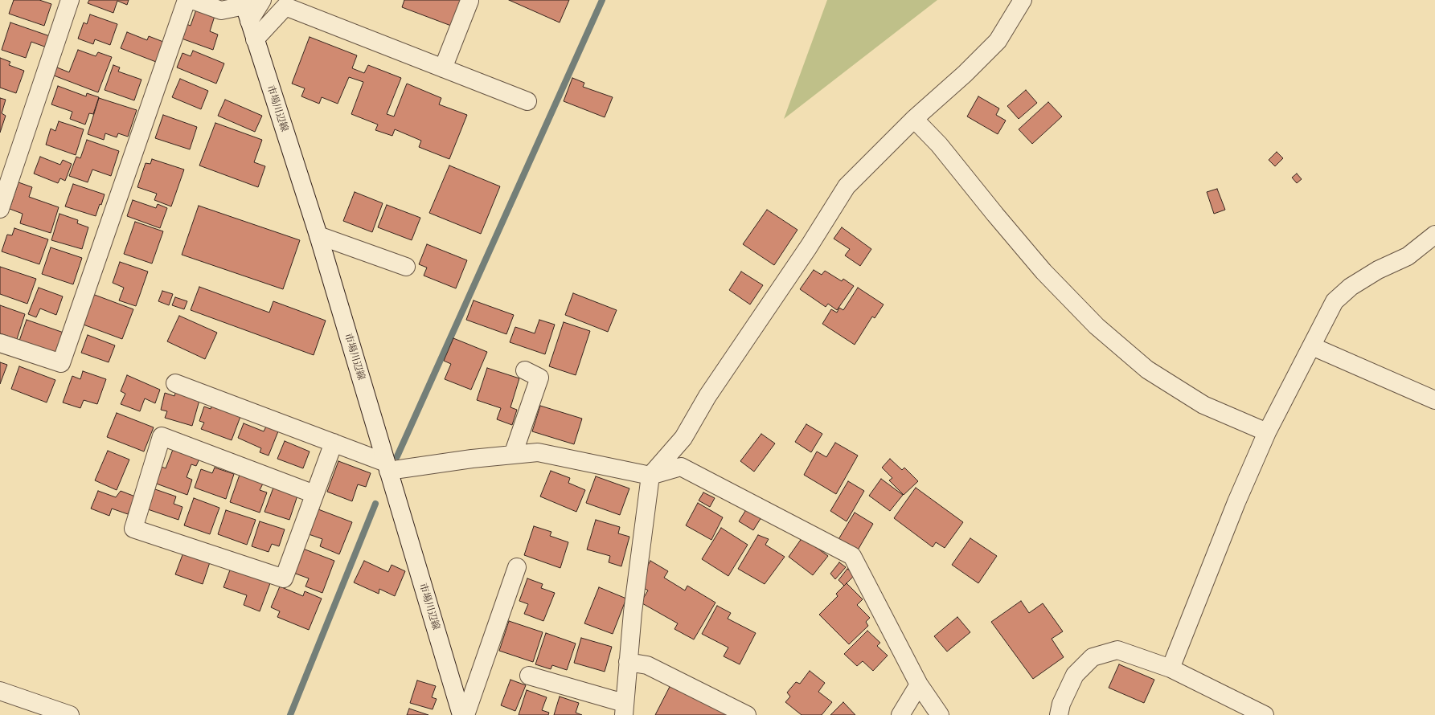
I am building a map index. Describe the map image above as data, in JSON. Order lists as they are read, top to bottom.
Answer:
{
  "streets": {
    "street": ["市場川辺線"]
  }
}
